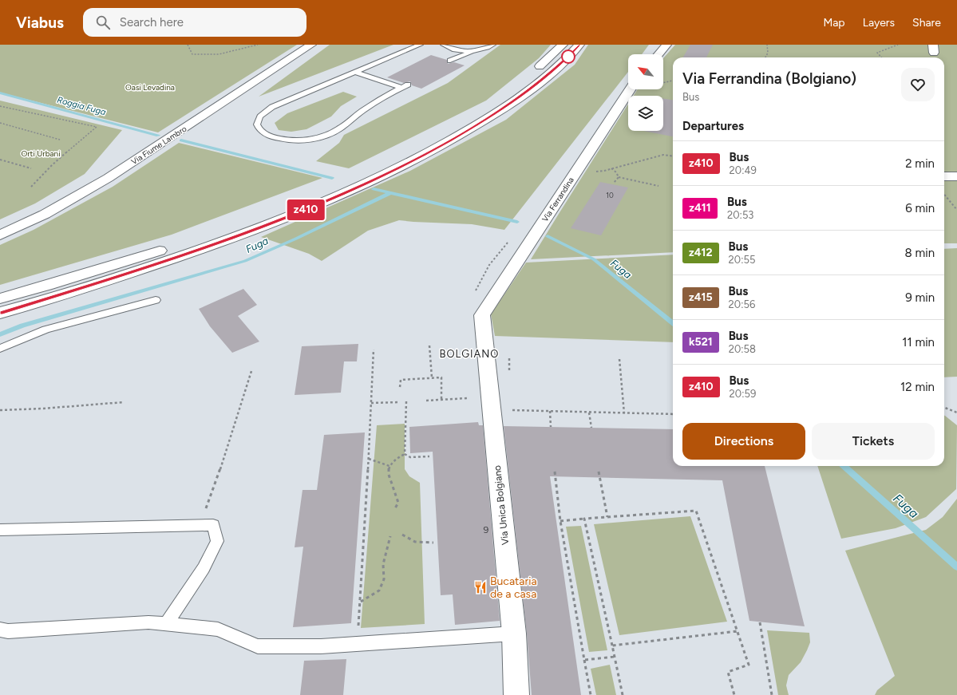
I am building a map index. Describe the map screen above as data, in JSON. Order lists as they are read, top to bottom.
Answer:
{
  "streets": {
    "main road": ["Via Fiume Lambro", "Via Ferrandina", "Via Unica Bolgiano"]
  },
  "crossings": [
    ["Via Ferrandina", "Via Unica Bolgiano"]
  ],
  "districts": ["BOLGIANO"],
  "water": ["Roggia Fuga", "Fuga"],
  "parks": ["Oasi Levadina", "Orti Urbani"],
  "places": {
    "restaurant": ["Bucataria de a casa"]
  },
  "lines": ["bus line z410"],
  "house_numbers": ["10", "9"],
  "north": "top left",
  "page": {
    "header": "Viabus",
    "search": "Search here",
    "nav": ["Map", "Layers", "Share"],
    "on_map": "z410",
    "heading": [
      ["Via Ferrandina (Bolgiano)", "Bus"],
      "Departures"
    ],
    "list": [
      {
        "mark": "z410",
        "name": "Bus",
        "note": "20:49",
        "value": "2 min"
      },
      {
        "mark": "z411",
        "name": "Bus",
        "note": "20:53",
        "value": "6 min"
      },
      {
        "mark": "z412",
        "name": "Bus",
        "note": "20:55",
        "value": "8 min"
      },
      {
        "mark": "z415",
        "name": "Bus",
        "note": "20:56",
        "value": "9 min"
      },
      {
        "mark": "k521",
        "name": "Bus",
        "note": "20:58",
        "value": "11 min"
      },
      {
        "mark": "z410",
        "name": "Bus",
        "note": "20:59",
        "value": "12 min"
      }
    ],
    "buttons": ["Directions", "Tickets"]
  }
}
